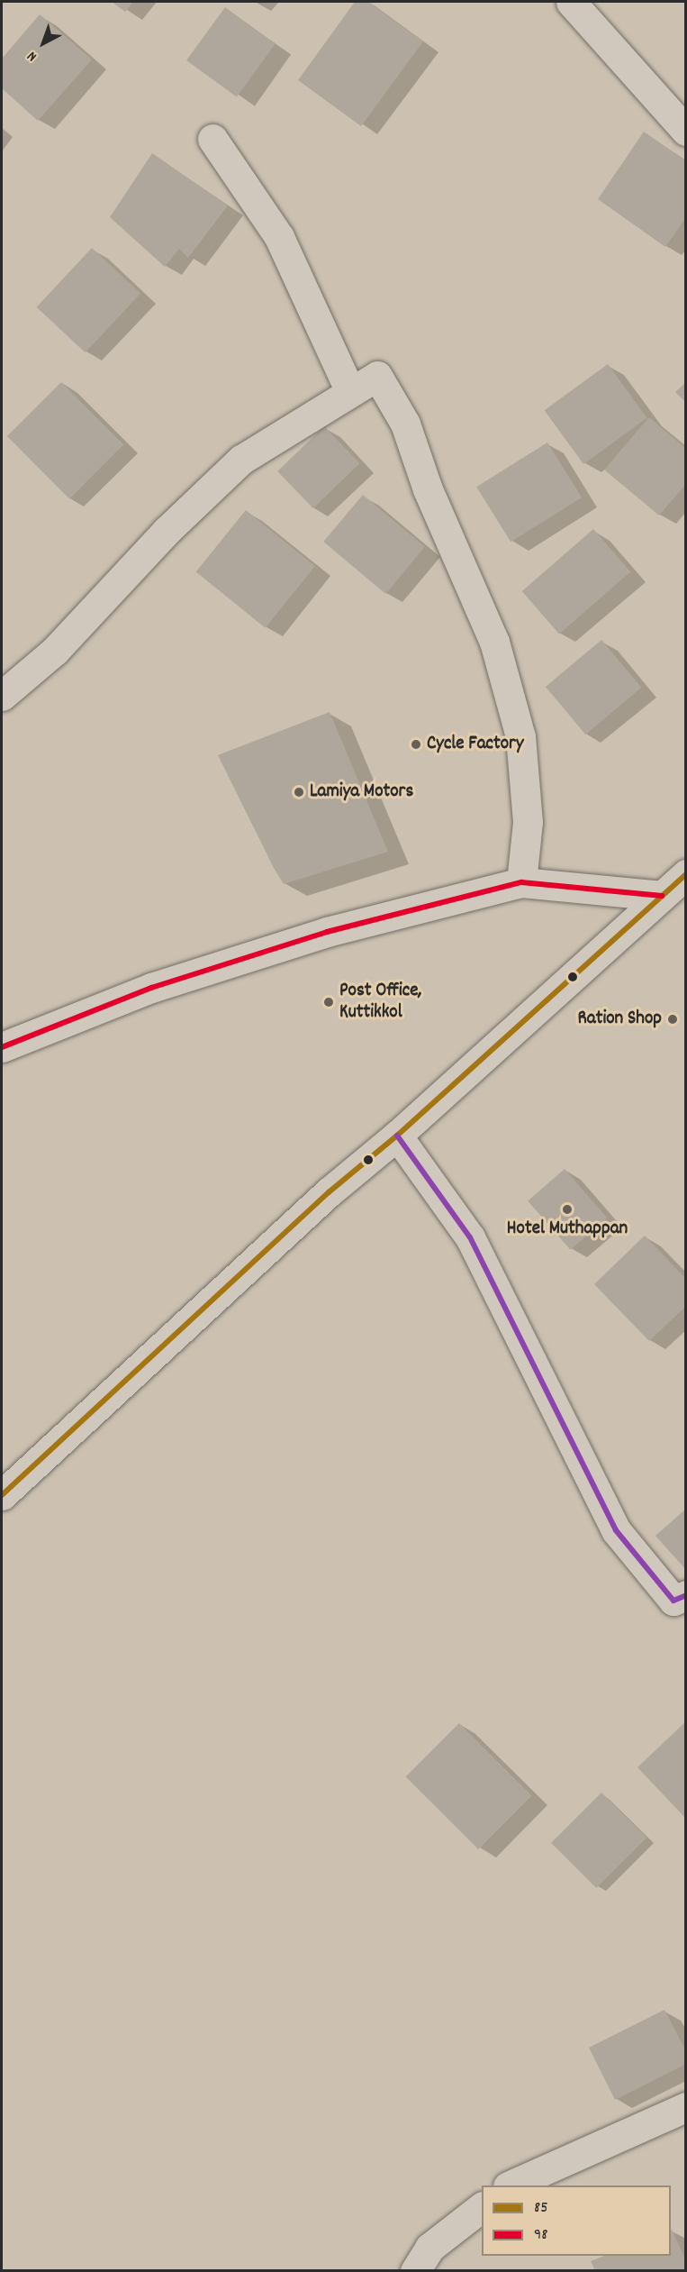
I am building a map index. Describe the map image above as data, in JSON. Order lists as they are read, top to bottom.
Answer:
{
  "places": [
    "Cycle Factory",
    "Lamiya Motors",
    "Post Office, Kuttikkol",
    "Ration Shop",
    "Hotel Muthappan"
  ],
  "lines": ["transit line 85", "transit line 98"],
  "legend": ["85", "98"],
  "north": "bottom left"
}
